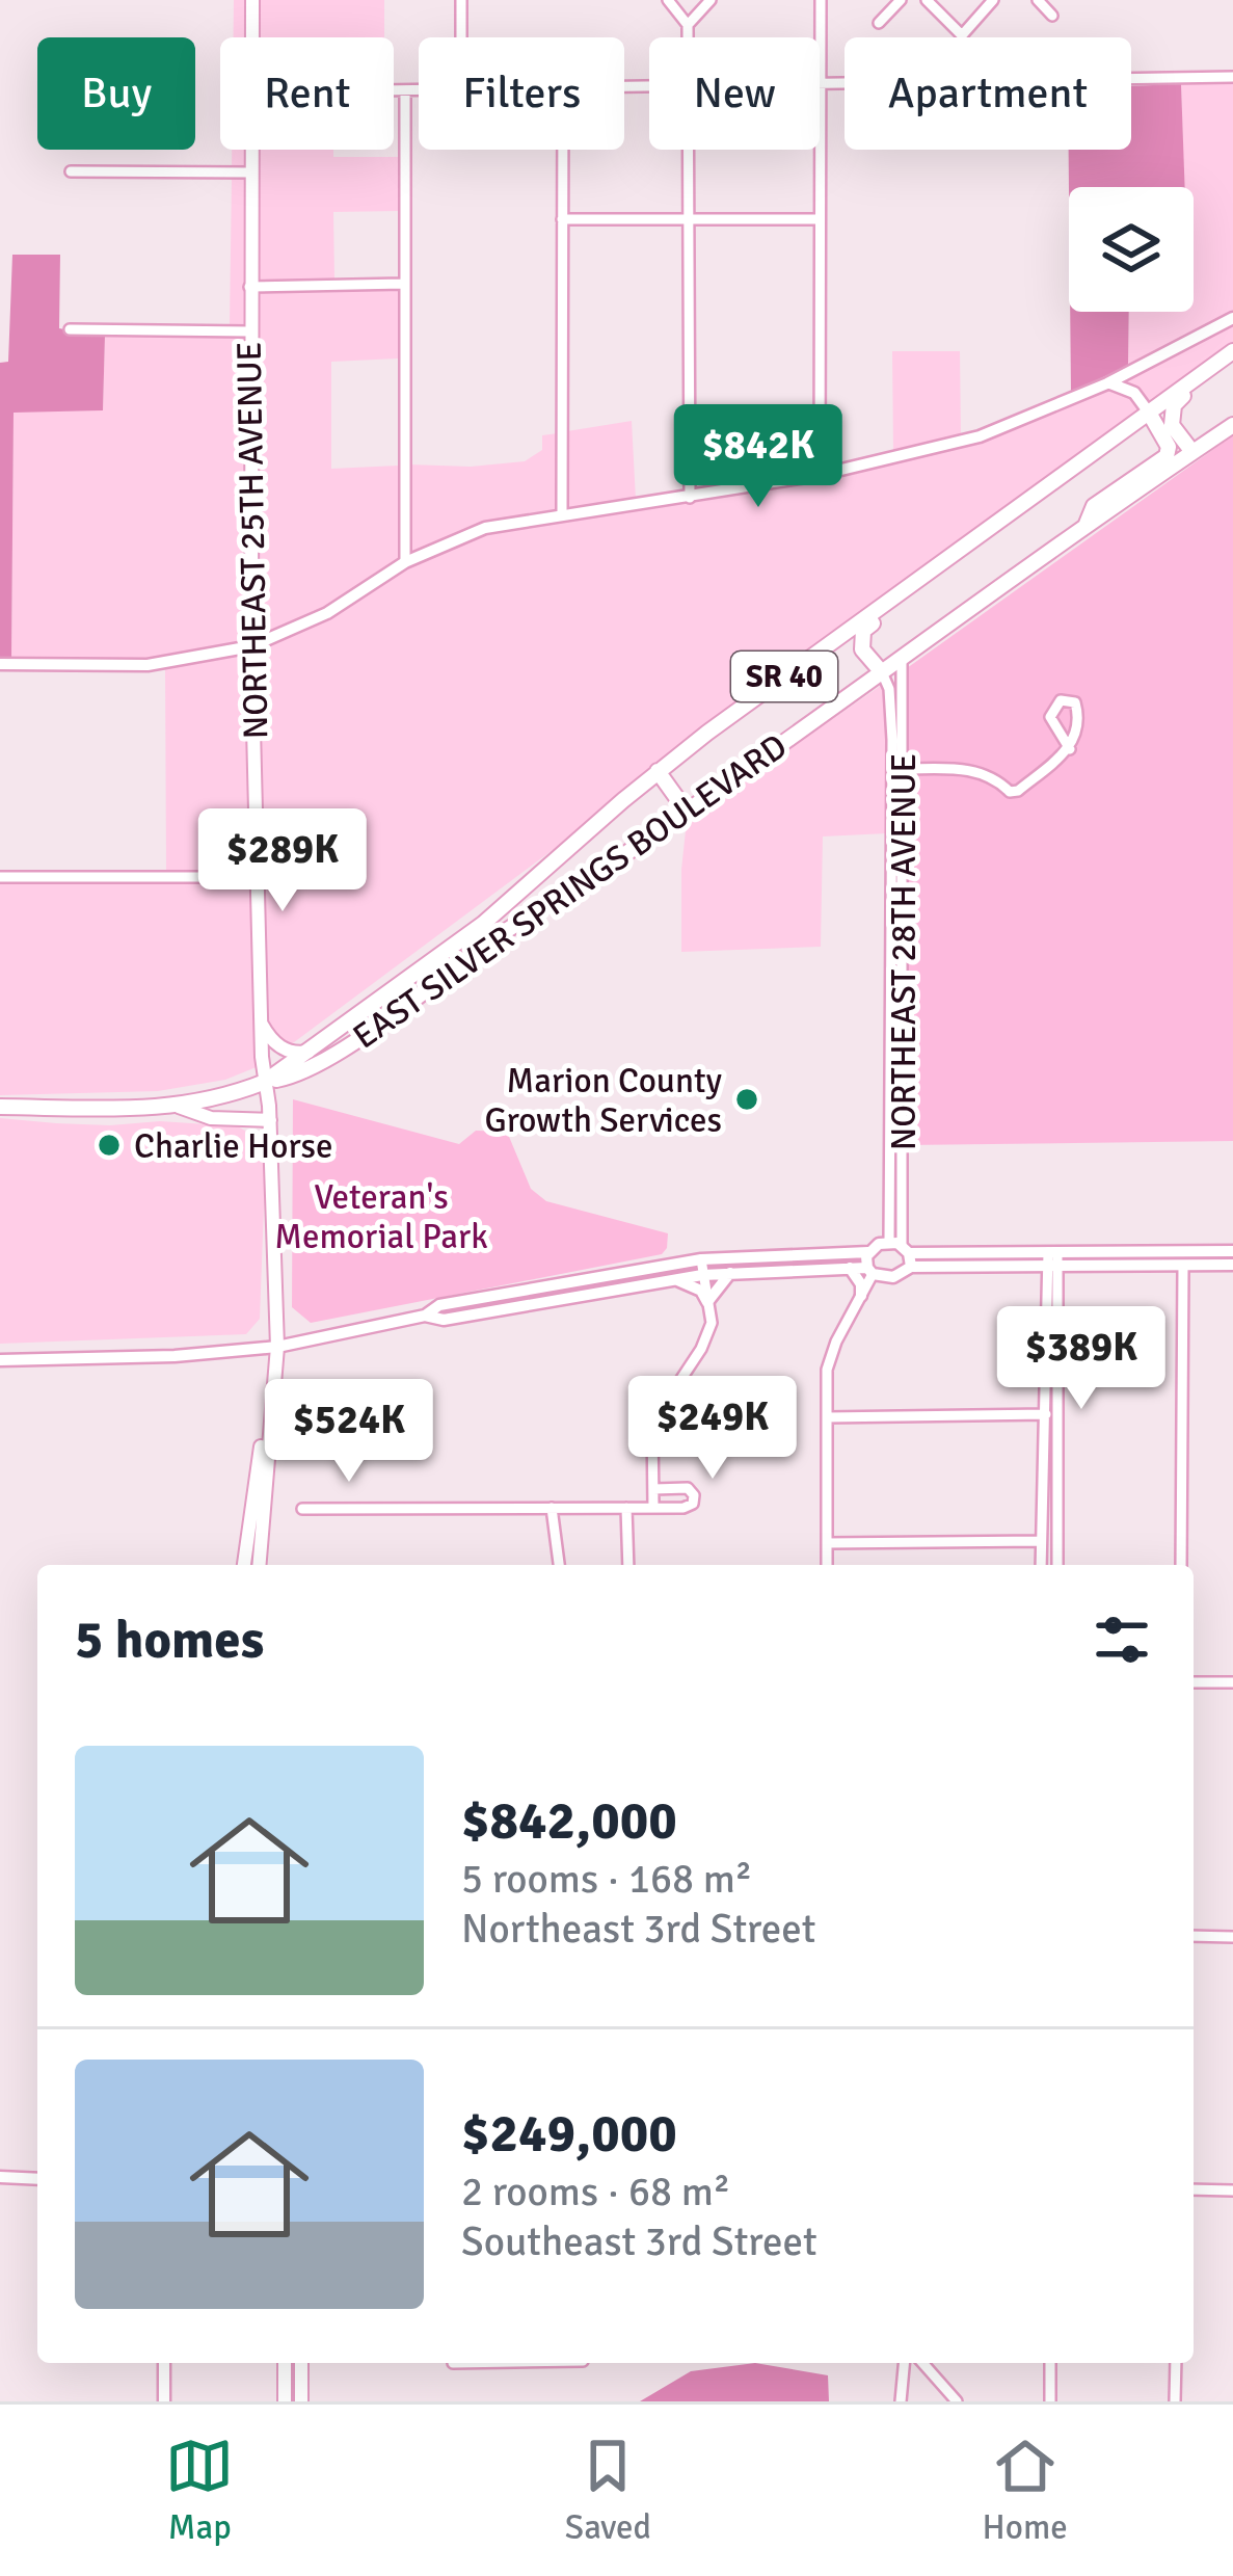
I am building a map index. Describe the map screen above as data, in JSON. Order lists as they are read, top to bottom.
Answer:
{
  "streets": {
    "main road": ["NORTHEAST 25TH AVENUE", "SR 40", "EAST SILVER SPRINGS BOULEVARD"],
    "street": ["NORTHEAST 28TH AVENUE"]
  },
  "crossings": [
    ["NORTHEAST 25TH AVENUE", "EAST SILVER SPRINGS BOULEVARD"],
    ["EAST SILVER SPRINGS BOULEVARD", "NORTHEAST 28TH AVENUE"]
  ],
  "parks": ["Veteran's Memorial Park"],
  "places": ["Marion County Growth Services", "Charlie Horse"],
  "page": {
    "chip": [
      "Buy",
      "Rent",
      "Filters",
      "New",
      "Apartment"
    ],
    "price": [
      "$842K",
      "$289K",
      "$389K",
      "$249K",
      "$524K"
    ],
    "heading": "5 homes",
    "list": [
      {
        "name": "$842,000",
        "note": "5 rooms · 168 m² · Northeast 3rd Street"
      },
      {
        "name": "$249,000",
        "note": "2 rooms · 68 m² · Southeast 3rd Street"
      }
    ],
    "tabs": ["Map", "Saved", "Home"]
  }
}
